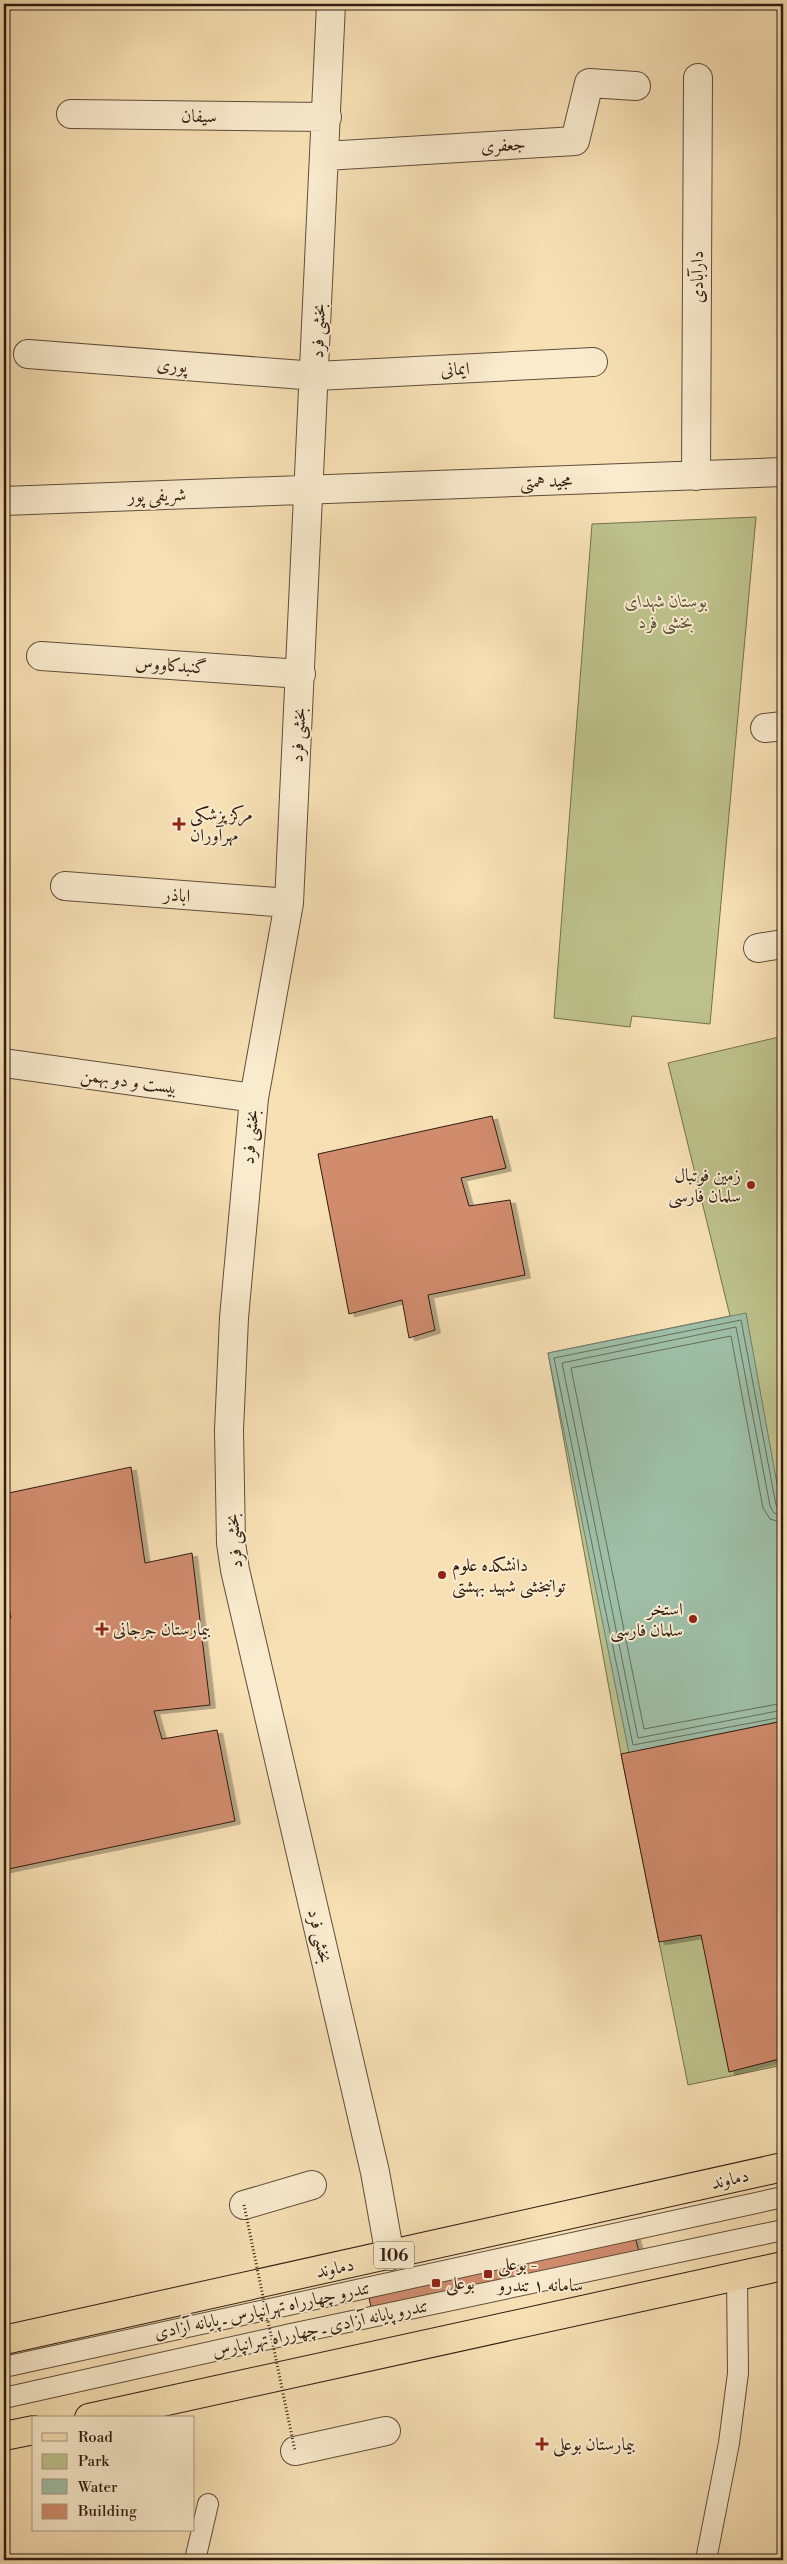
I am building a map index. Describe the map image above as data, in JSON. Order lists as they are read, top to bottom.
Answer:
{
  "streets": {
    "main road": ["دماوند", "106"],
    "street": [
      "سیفان",
      "جعفری",
      "دارآبادی",
      "بخشی فرد",
      "پوری",
      "ایمانی",
      "مجید همتی",
      "شریفی پور",
      "گنبدکاووس",
      "اباذر",
      "بیست و دو بهمن"
    ],
    "lane": ["تندرو چهارراه تهرانپارس ـ پایانه آزادی", "تندرو پایانه آزادی ـ چهارراه تهرانپارس"]
  },
  "crossings": [
    ["سیفان", "بخشی فرد"],
    ["جعفری", "بخشی فرد"],
    ["دارآبادی", "مجید همتی"],
    ["بخشی فرد", "پوری"],
    ["بخشی فرد", "ایمانی"],
    ["بخشی فرد", "مجید همتی"],
    ["بخشی فرد", "شریفی پور"],
    ["بخشی فرد", "گنبدکاووس"],
    ["بخشی فرد", "اباذر"],
    ["بخشی فرد", "بیست و دو بهمن"],
    ["بخشی فرد", "دماوند"],
    ["پوری", "ایمانی"],
    ["مجید همتی", "شریفی پور"]
  ],
  "parks": ["بوستان شهدای بخشی فرد"],
  "places": {
    "health": ["مرکز پزشکی مهرآوران", "بیمارستان جرجانی", "بیمارستان بوعلی"],
    "other": ["زمین فوتبال سلمان فارسی", "دانشکده علوم توانبخشی شهید بهشتی", "استخر سلمان فارسی"],
    "transit": ["بوعلی - سامانه ۱ تندرو", "بوعلی"]
  },
  "legend": [
    "Road",
    "Park",
    "Water",
    "Building"
  ]
}
